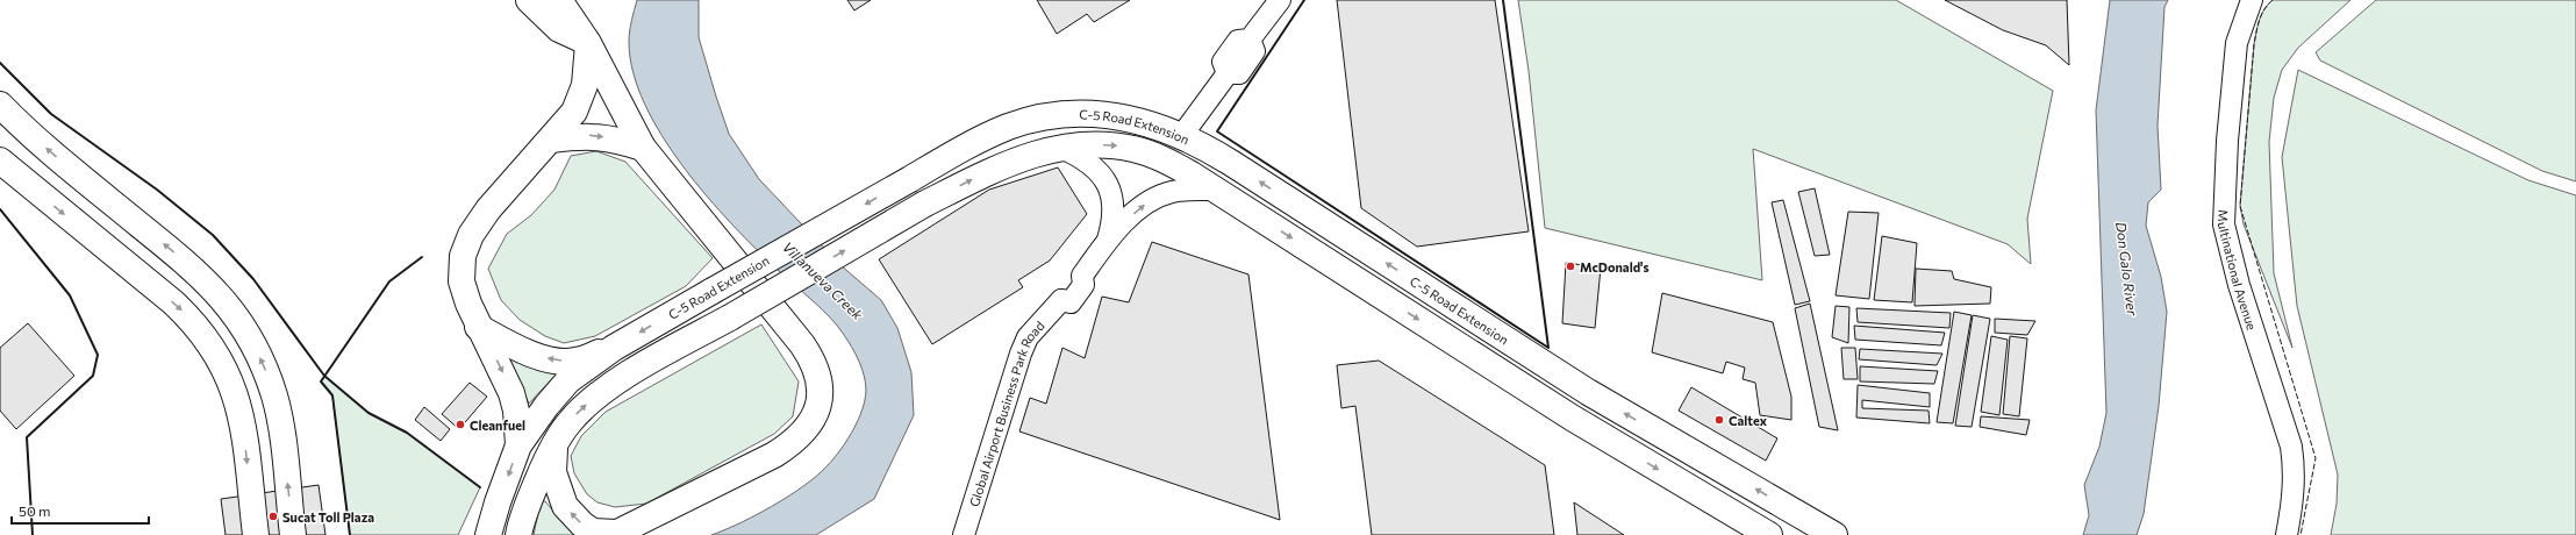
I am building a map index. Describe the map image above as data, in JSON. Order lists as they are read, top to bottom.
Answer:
{
  "streets": {
    "main road": ["C-5 Road Extension"],
    "street": ["Multinational Avenue", "Global Airport Business Park Road"]
  },
  "crossings": [
    ["C-5 Road Extension", "Global Airport Business Park Road"]
  ],
  "water": ["Don Galo River", "Villanueva Creek"],
  "places": [
    "McDonald's",
    "Caltex",
    "Cleanfuel",
    "Sucat Toll Plaza"
  ],
  "scale_bar": "50 m"
}
